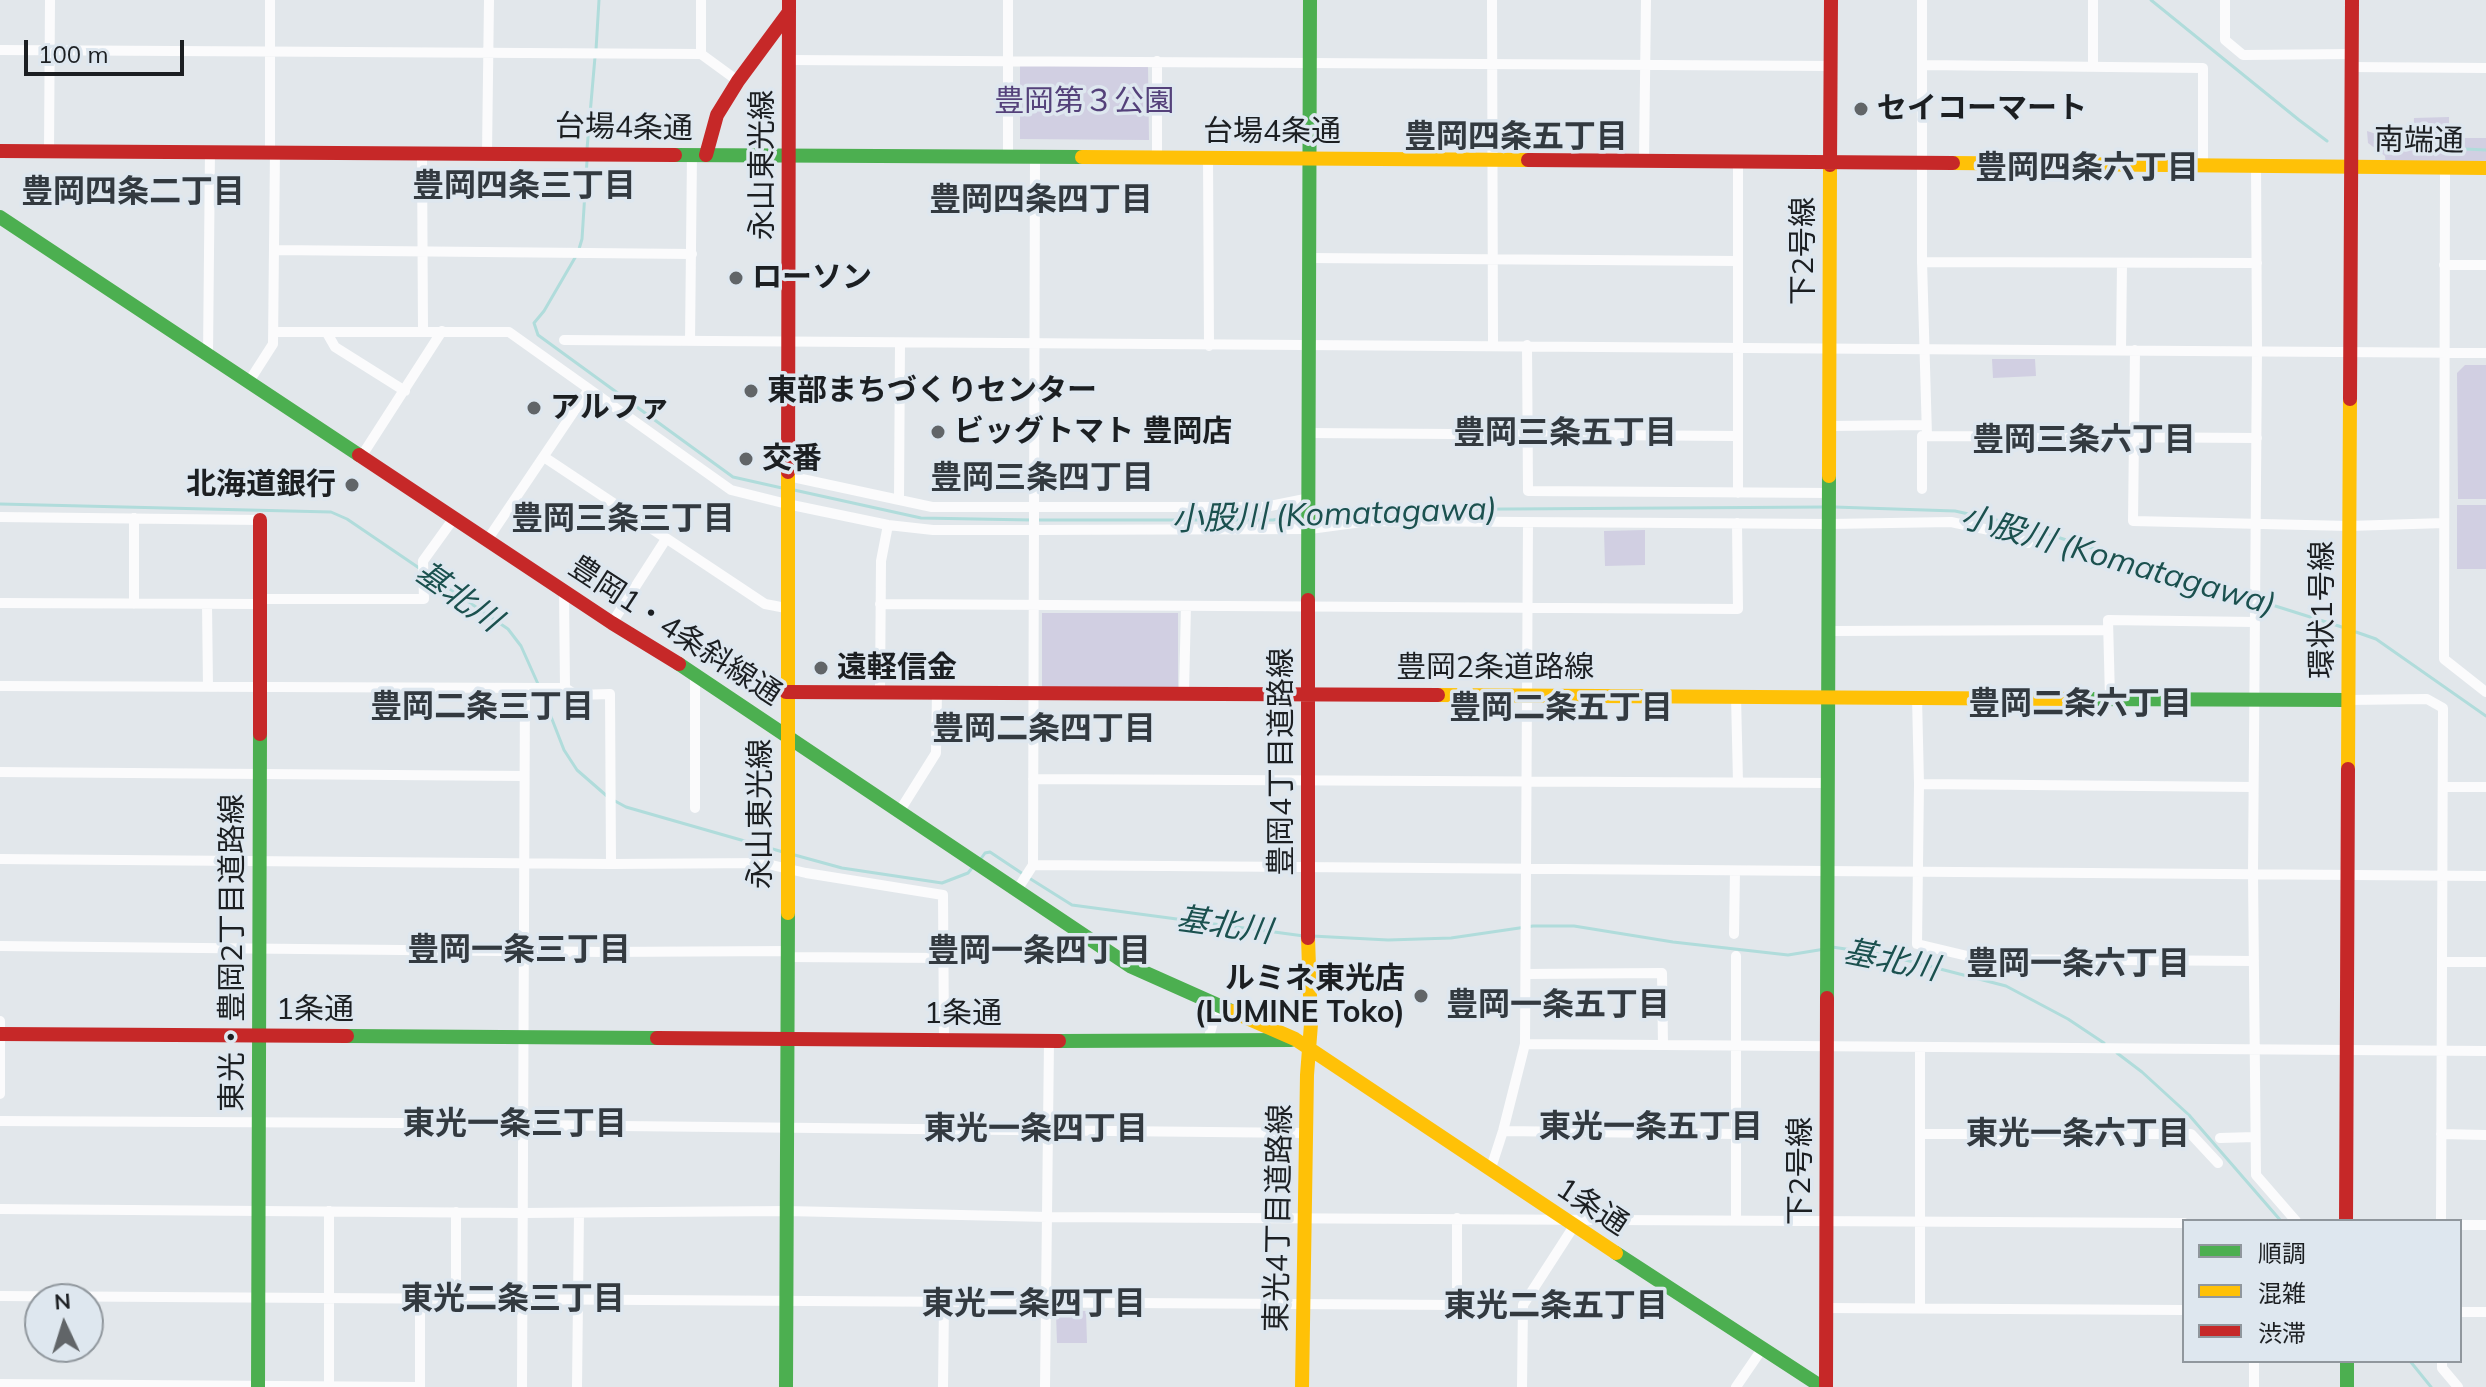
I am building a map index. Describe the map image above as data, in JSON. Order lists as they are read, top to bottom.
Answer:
{
  "streets": {
    "street": [
      "台場4条通",
      "南端通",
      "永山東光線",
      "下2号線",
      "環状1号線",
      "豊岡1・4条斜線通",
      "豊岡2条道路線",
      "豊岡4丁目道路線",
      "東光・豊岡2丁目道路線",
      "1条通",
      "東光4丁目道路線"
    ]
  },
  "crossings": [
    ["台場4条通", "南端通"],
    ["台場4条通", "永山東光線"],
    ["台場4条通", "下2号線"],
    ["台場4条通", "環状1号線"],
    ["南端通", "環状1号線"],
    ["永山東光線", "豊岡1・4条斜線通"],
    ["永山東光線", "豊岡2条道路線"],
    ["永山東光線", "1条通"],
    ["下2号線", "豊岡2条道路線"],
    ["下2号線", "1条通"],
    ["環状1号線", "豊岡2条道路線"],
    ["豊岡1・4条斜線通", "1条通"],
    ["豊岡2条道路線", "豊岡4丁目道路線"],
    ["豊岡4丁目道路線", "1条通"],
    ["豊岡4丁目道路線", "東光4丁目道路線"],
    ["東光・豊岡2丁目道路線", "1条通"],
    ["1条通", "東光4丁目道路線"]
  ],
  "districts": [
    "豊岡四条五丁目",
    "豊岡四条六丁目",
    "豊岡四条三丁目",
    "豊岡四条二丁目",
    "豊岡四条四丁目",
    "豊岡三条五丁目",
    "豊岡三条六丁目",
    "豊岡三条四丁目",
    "豊岡三条三丁目",
    "豊岡二条六丁目",
    "豊岡二条三丁目",
    "豊岡二条五丁目",
    "豊岡二条四丁目",
    "豊岡一条三丁目",
    "豊岡一条四丁目",
    "豊岡一条六丁目",
    "豊岡一条五丁目",
    "東光一条三丁目",
    "東光一条五丁目",
    "東光一条四丁目",
    "東光一条六丁目",
    "東光二条三丁目",
    "東光二条四丁目",
    "東光二条五丁目"
  ],
  "water": ["小股川 (Komatagawa)", "基北川"],
  "parks": ["豊岡第３公園"],
  "places": [
    "セイコーマート",
    "ローソン",
    "東部まちづくりセンター",
    "アルファ",
    "ビッグトマト 豊岡店",
    "交番",
    "北海道銀行",
    "遠軽信金",
    "ルミネ東光店 (LUMINE Toko)"
  ],
  "legend": ["順調", "混雑", "渋滞"],
  "scale_bar": "100 m",
  "north": "top"
}
